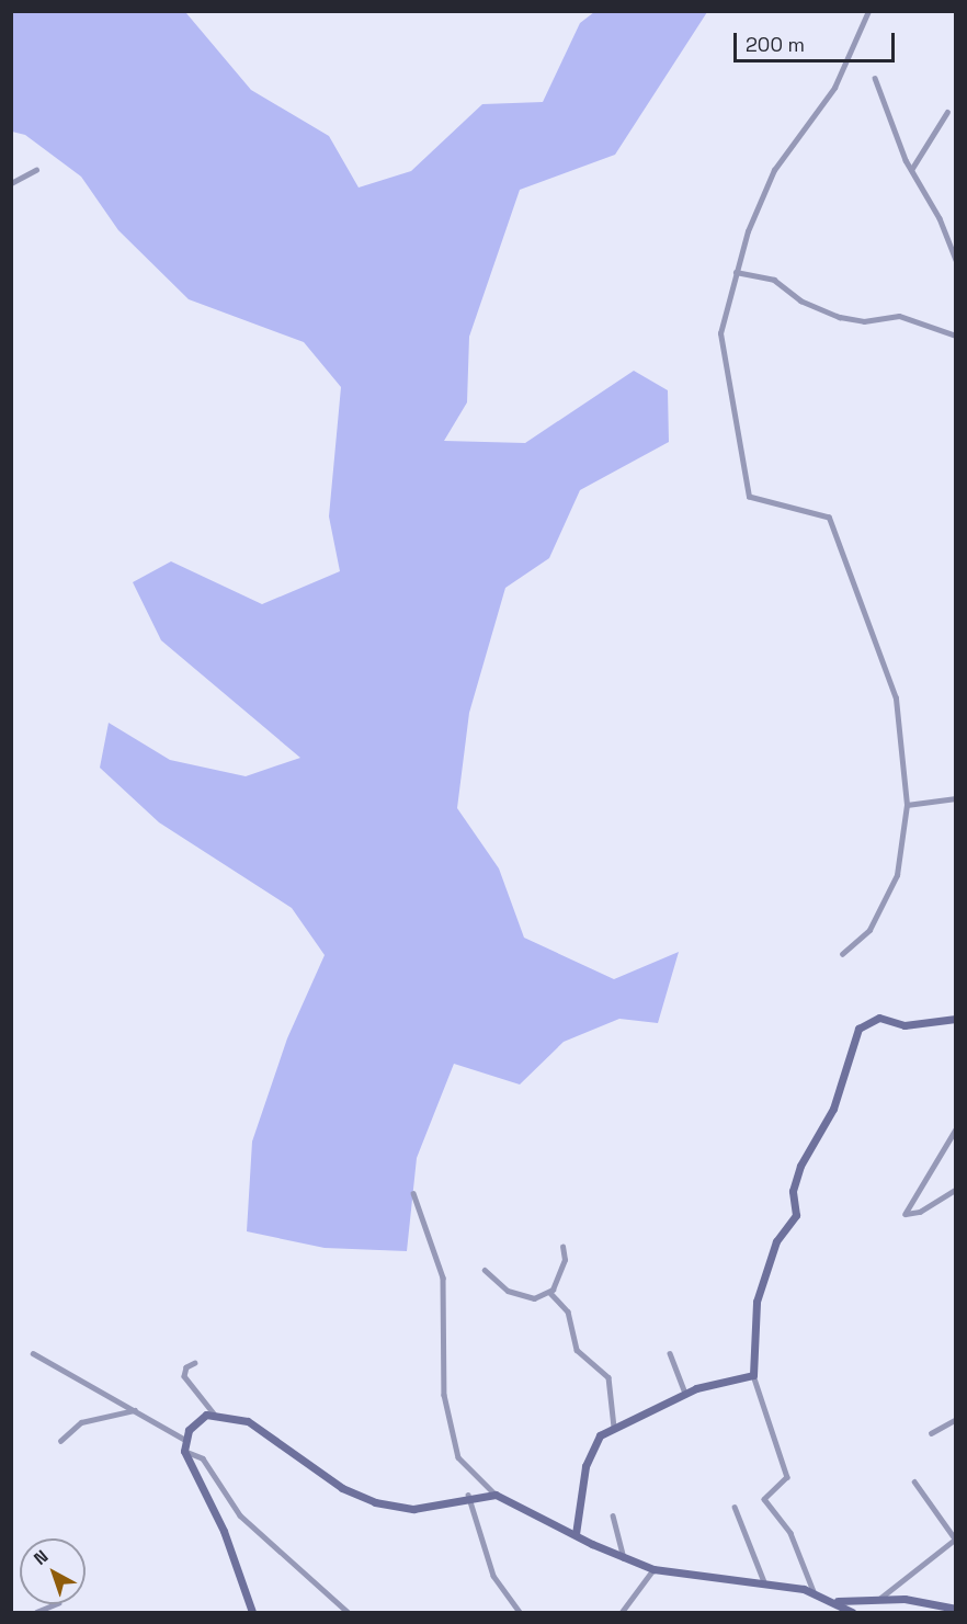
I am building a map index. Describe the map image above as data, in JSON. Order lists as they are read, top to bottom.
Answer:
{
  "scale_bar": "200 m",
  "north": "top left"
}
